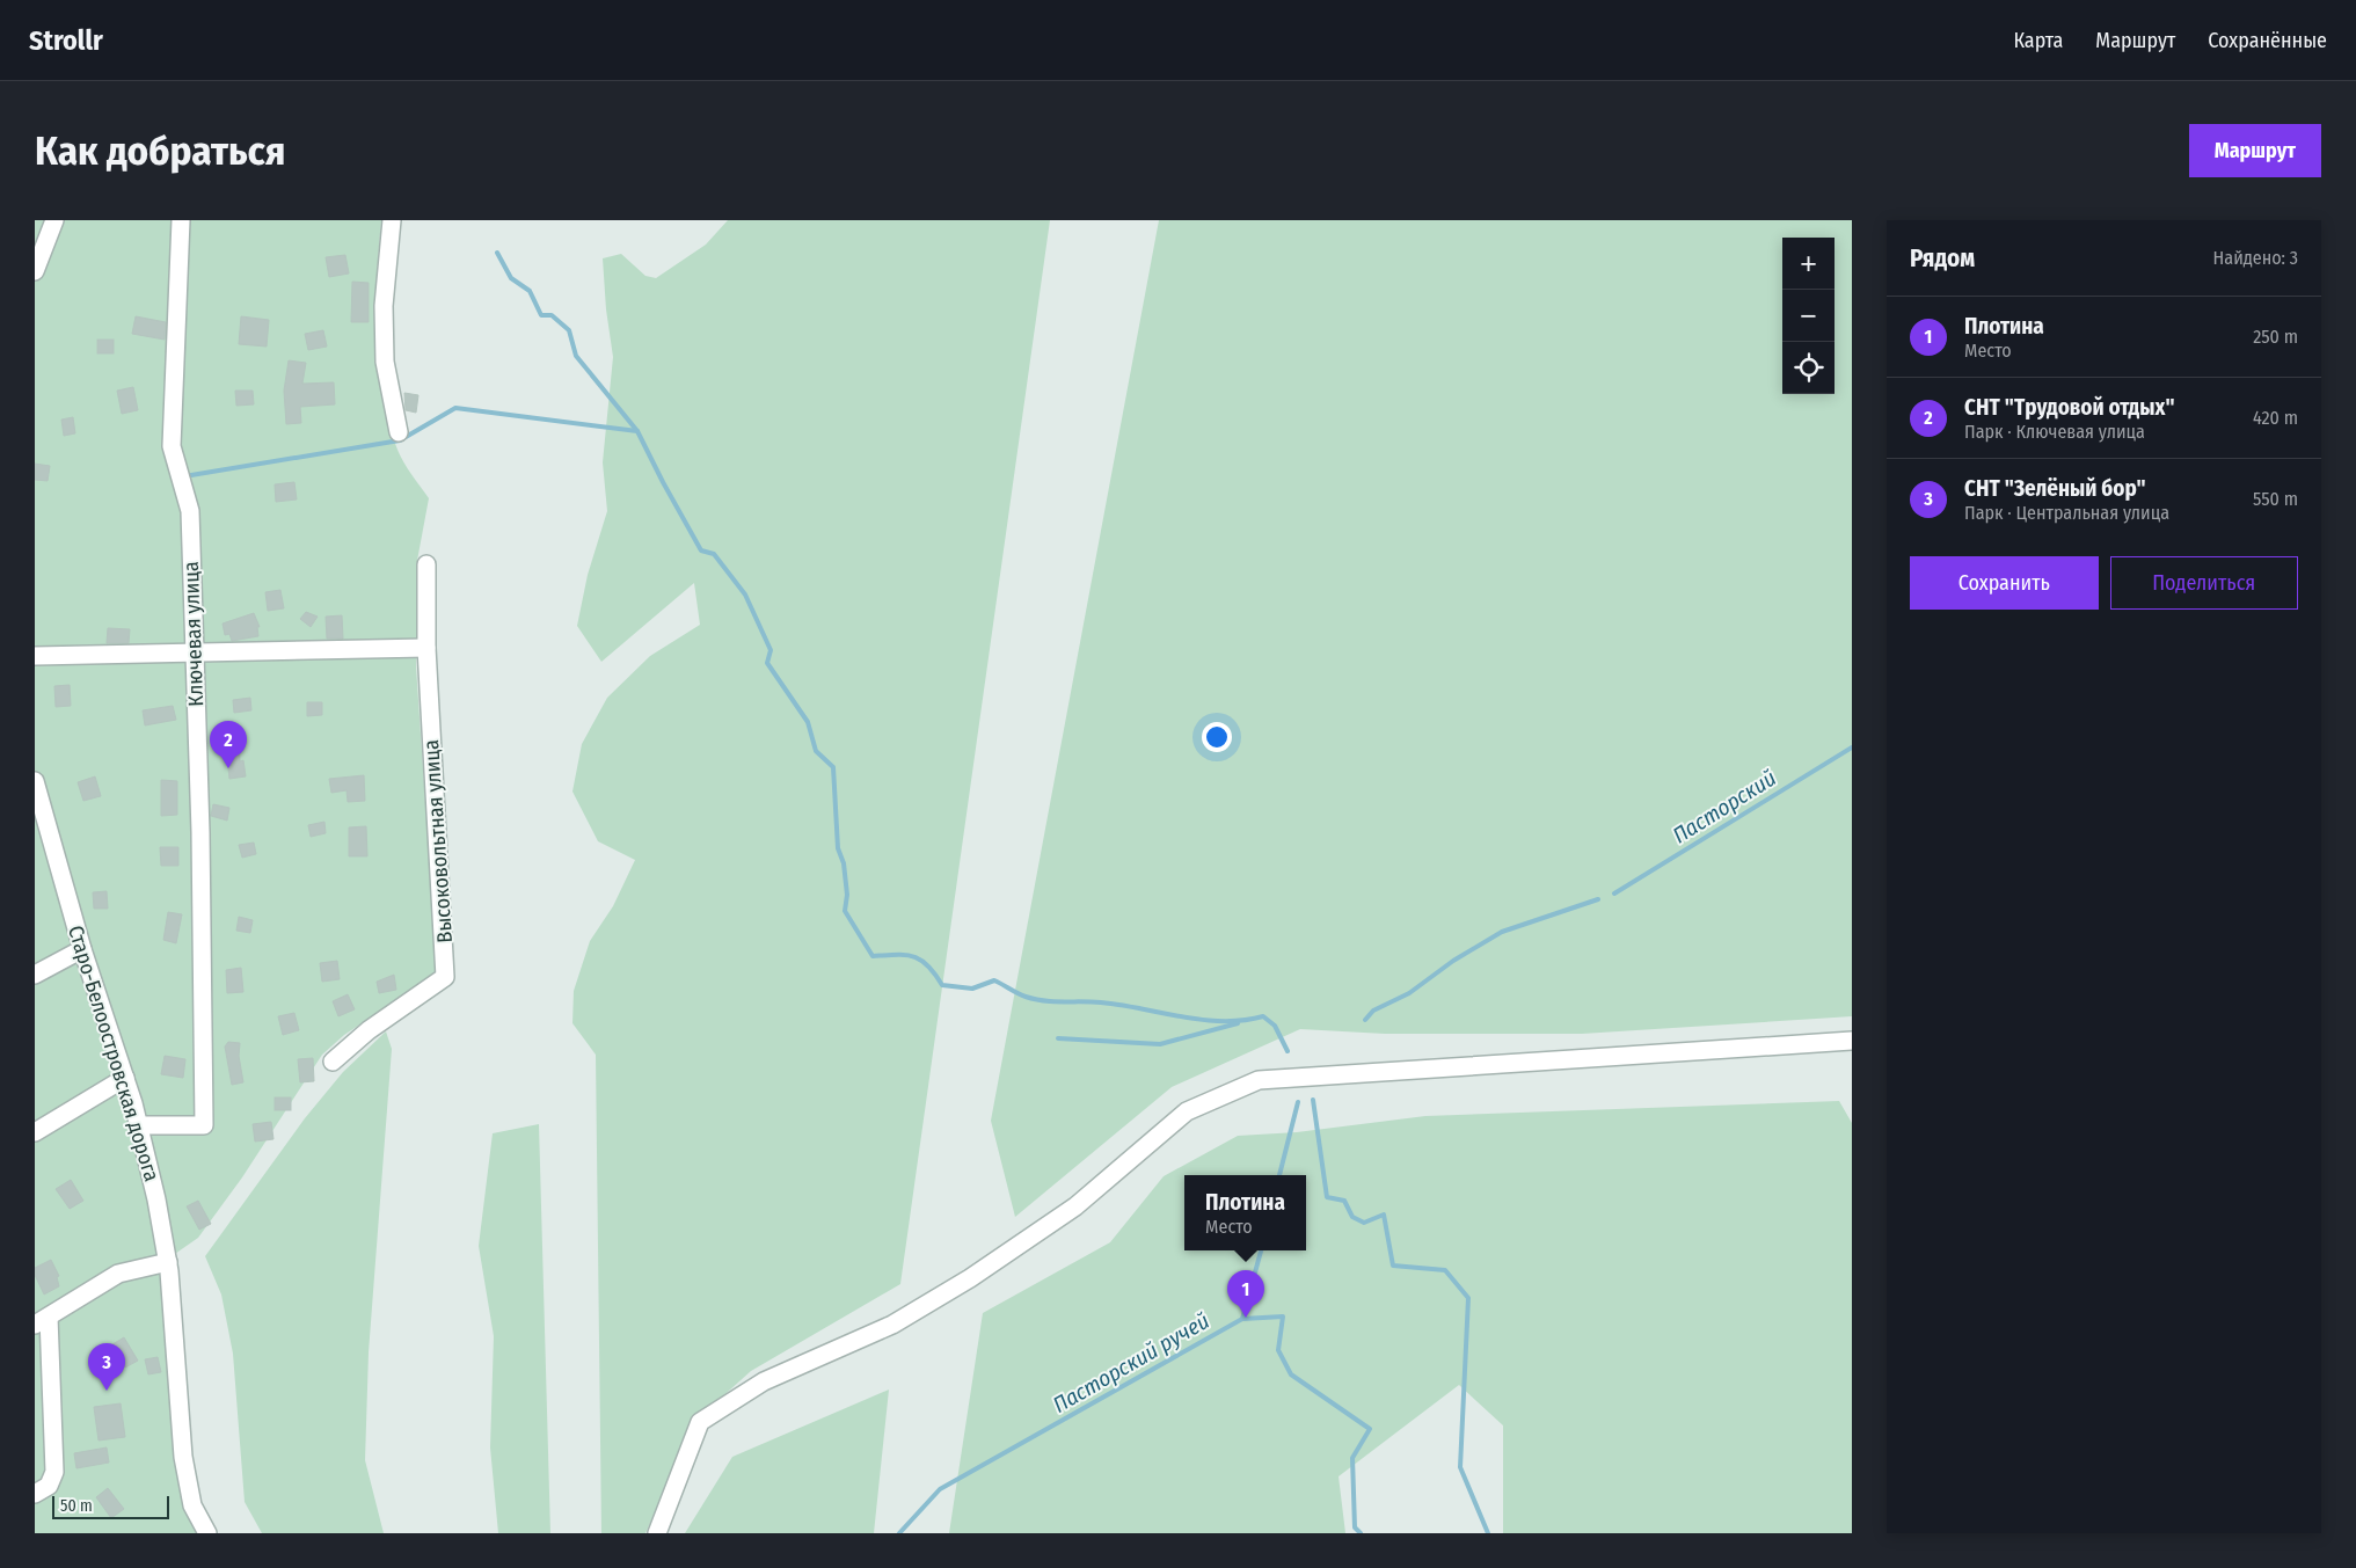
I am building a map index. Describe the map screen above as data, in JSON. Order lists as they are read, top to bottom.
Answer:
{
  "streets": {
    "street": ["Ключевая улица", "Высоковольтная улица", "Старо-Белоостровская дорога"]
  },
  "crossings": [
    ["Ключевая улица", "Старо-Белоостровская дорога"]
  ],
  "water": ["Пасторский", "Пасторский ручей"],
  "scale_bar": "50 m",
  "page": {
    "header": "Strollr",
    "nav": ["Карта", "Маршрут", "Сохранённые"],
    "buttons": [
      "Маршрут",
      ["Сохранить", "Поделиться"]
    ],
    "title": "Как добраться",
    "heading": ["Рядом", "Найдено: 3"],
    "map_buttons": ["+", "−"],
    "list": [
      {
        "mark": "1",
        "name": "Плотина",
        "note": "Место",
        "value": "250 m"
      },
      {
        "mark": "2",
        "name": "СНТ \"Трудовой отдых\"",
        "note": "Парк · Ключевая улица",
        "value": "420 m"
      },
      {
        "mark": "3",
        "name": "СНТ \"Зелёный бор\"",
        "note": "Парк · Центральная улица",
        "value": "550 m"
      }
    ],
    "pins": ["2", "1", "3"],
    "popup": ["Плотина", "Место"],
    "scale": "50 m"
  }
}
